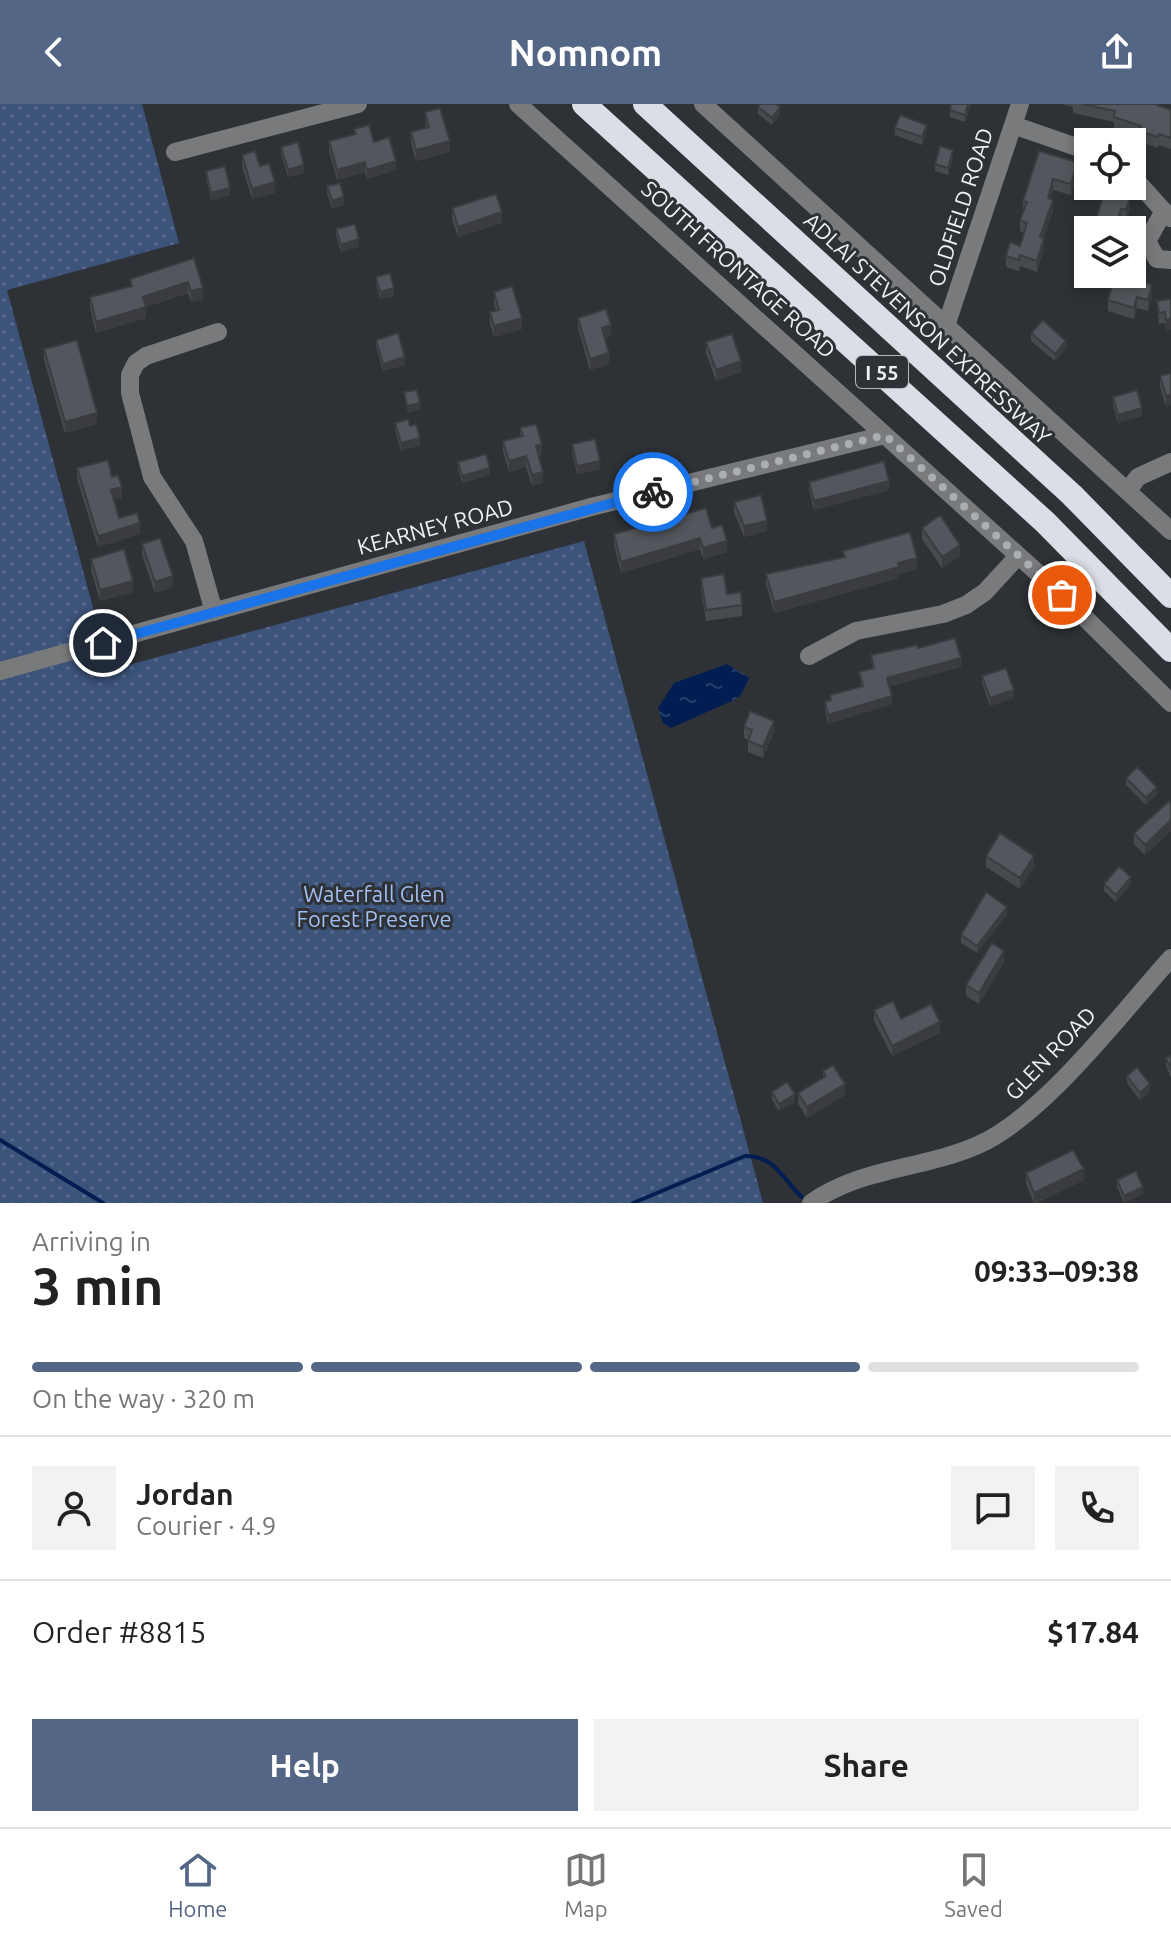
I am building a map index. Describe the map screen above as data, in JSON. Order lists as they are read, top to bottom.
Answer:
{
  "streets": {
    "highway": ["ADLAI STEVENSON EXPRESSWAY", "I 55"],
    "street": [
      "OLDFIELD ROAD",
      "SOUTH FRONTAGE ROAD",
      "KEARNEY ROAD",
      "GLEN ROAD"
    ]
  },
  "crossings": [
    ["SOUTH FRONTAGE ROAD", "KEARNEY ROAD"]
  ],
  "parks": ["Waterfall Glen Forest Preserve"],
  "page": {
    "header": "Nomnom",
    "heading": ["3 min", "Arriving in", "09:33–09:38"],
    "panel": [
      "Jordan",
      "Courier · 4.9",
      "Order #8815",
      "$17.84"
    ],
    "bar": "On the way · 320 m",
    "buttons": ["Help", "Share"],
    "tabs": ["Home", "Map", "Saved"]
  }
}
